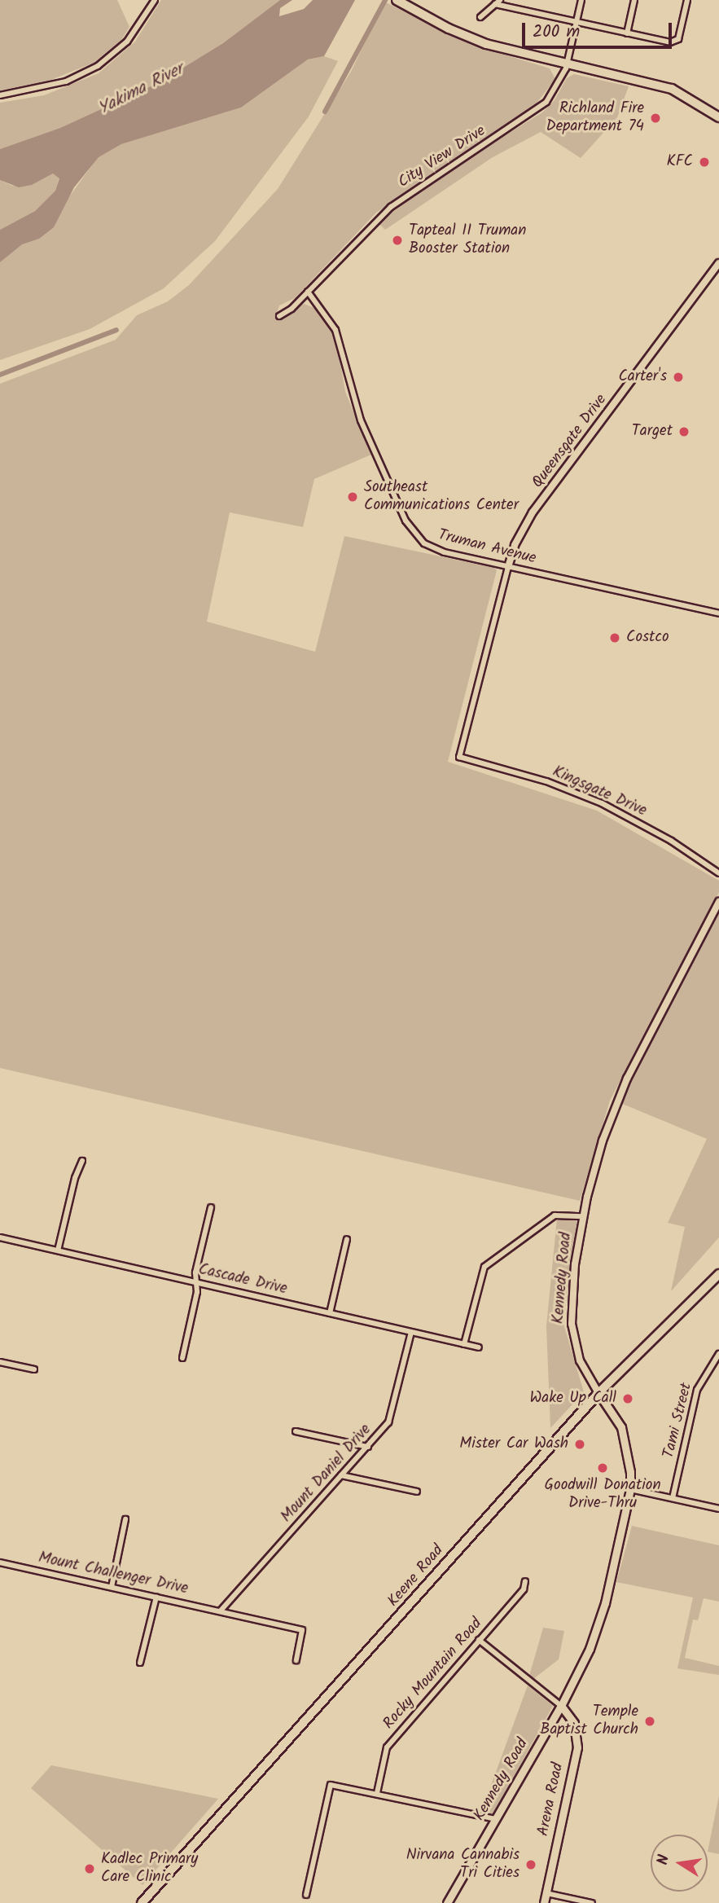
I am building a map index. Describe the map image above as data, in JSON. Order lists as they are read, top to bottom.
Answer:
{
  "streets": {
    "main road": ["Kennedy Road", "Keene Road", "Arena Road"],
    "street": [
      "City View Drive",
      "Queensgate Drive",
      "Truman Avenue",
      "Kingsgate Drive",
      "Cascade Drive",
      "Tami Street",
      "Mount Daniel Drive",
      "Mount Challenger Drive",
      "Rocky Mountain Road"
    ]
  },
  "crossings": [
    ["City View Drive", "Truman Avenue"],
    ["Queensgate Drive", "Truman Avenue"],
    ["Queensgate Drive", "Kingsgate Drive"],
    ["Kennedy Road", "Keene Road"],
    ["Kennedy Road", "Arena Road"],
    ["Cascade Drive", "Mount Daniel Drive"],
    ["Mount Daniel Drive", "Mount Challenger Drive"]
  ],
  "water": ["Yakima River"],
  "places": [
    "Richland Fire Department 74",
    "KFC",
    "Tapteal II Truman Booster Station",
    "Carter's",
    "Target",
    "Southeast Communications Center",
    "Costco",
    "Wake Up Call",
    "Mister Car Wash",
    "Goodwill Donation Drive-Thru",
    "Temple Baptist Church",
    "Nirvana Cannabis Tri Cities",
    "Kadlec Primary Care Clinic"
  ],
  "scale_bar": "200 m",
  "north": "left"
}
